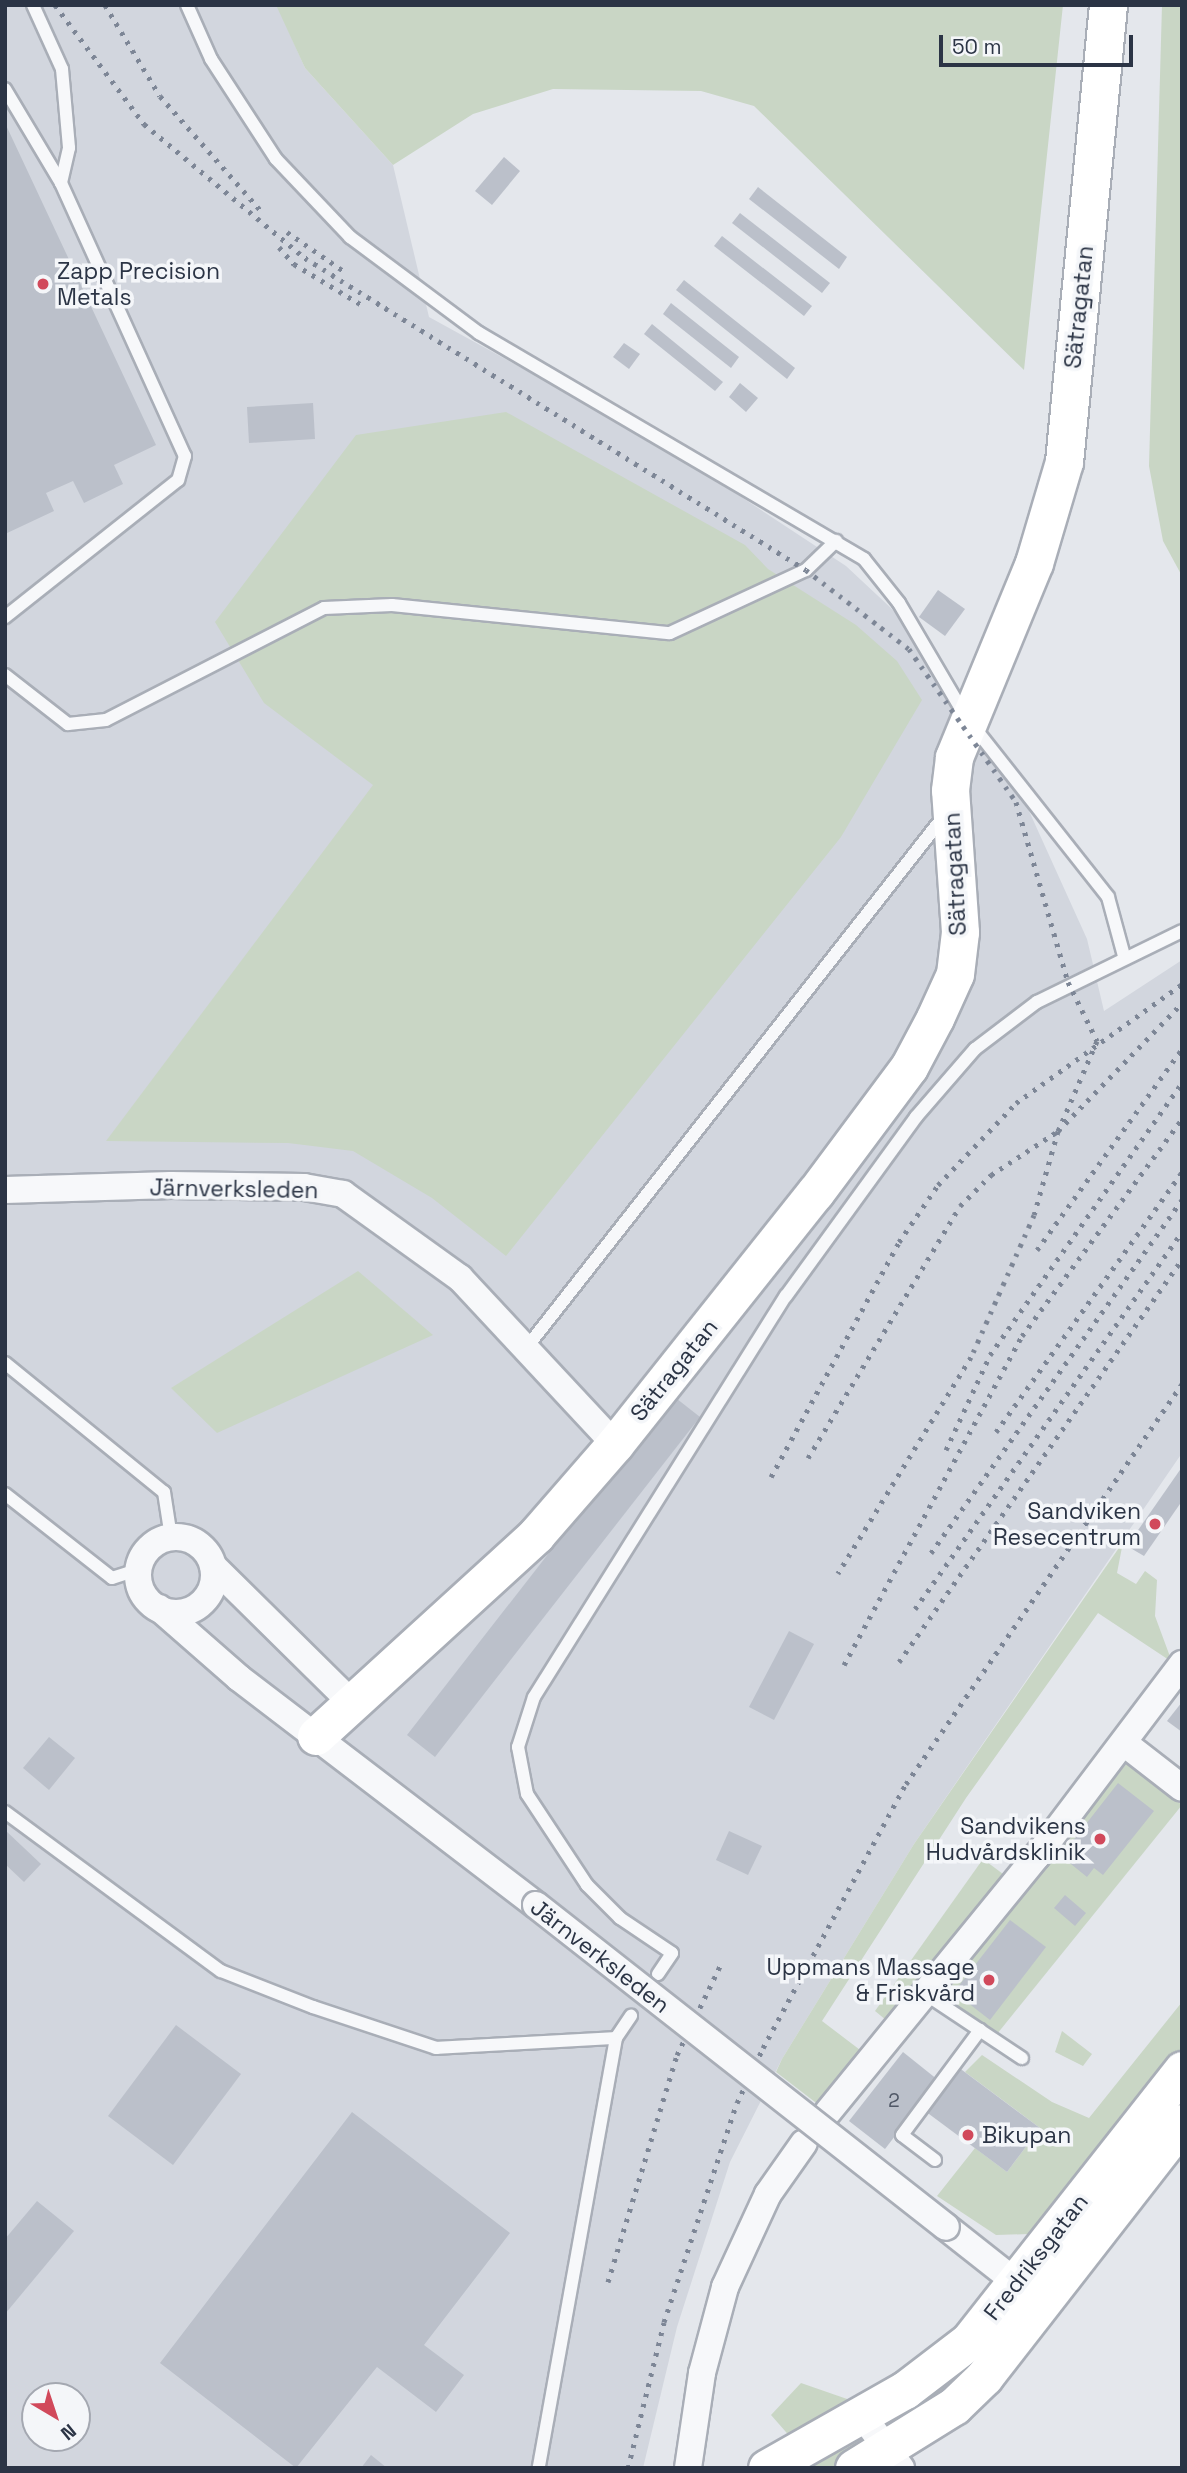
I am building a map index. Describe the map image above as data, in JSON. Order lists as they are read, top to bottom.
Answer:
{
  "streets": {
    "street": ["Sätragatan", "Järnverksleden", "Fredriksgatan"]
  },
  "crossings": [
    ["Sätragatan", "Järnverksleden"],
    ["Järnverksleden", "Fredriksgatan"]
  ],
  "places": [
    "Zapp Precision Metals",
    "Sandviken Resecentrum",
    "Sandvikens Hudvårdsklinik",
    "Uppmans Massage & Friskvård",
    "Bikupan"
  ],
  "house_numbers": ["2"],
  "scale_bar": "50 m",
  "north": "bottom right"
}
